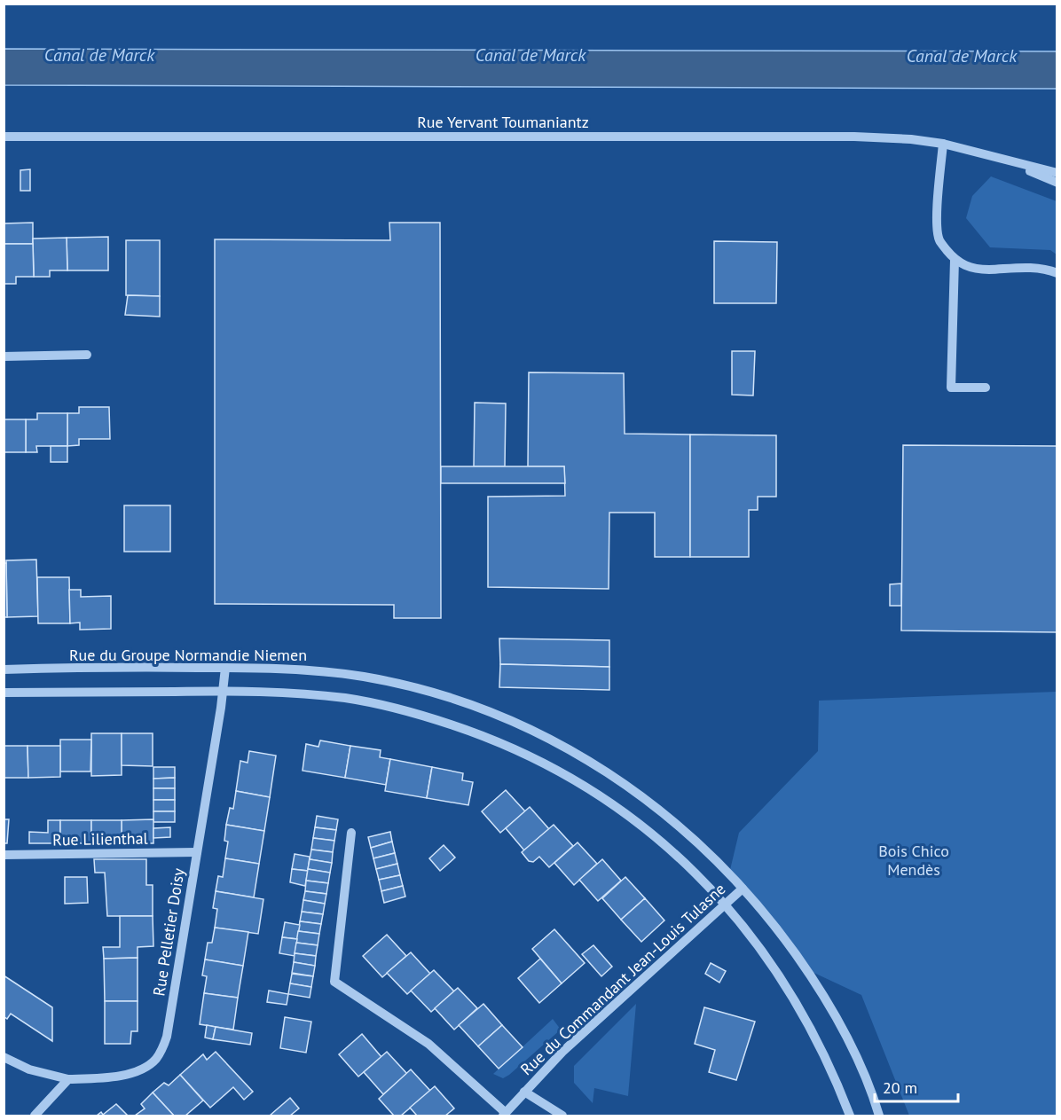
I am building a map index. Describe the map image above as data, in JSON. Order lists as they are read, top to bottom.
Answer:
{
  "streets": {
    "street": [
      "Rue Yervant Toumaniantz",
      "Rue du Groupe Normandie Niemen",
      "Rue Lilienthal",
      "Rue Pelletier Doisy",
      "Rue du Commandant Jean-Louis Tulasne"
    ]
  },
  "crossings": [
    ["Rue du Groupe Normandie Niemen", "Rue Pelletier Doisy"],
    ["Rue du Groupe Normandie Niemen", "Rue du Commandant Jean-Louis Tulasne"],
    ["Rue Lilienthal", "Rue Pelletier Doisy"]
  ],
  "water": ["Canal de Marck"],
  "parks": ["Bois Chico Mendès"],
  "scale_bar": "20 m"
}
